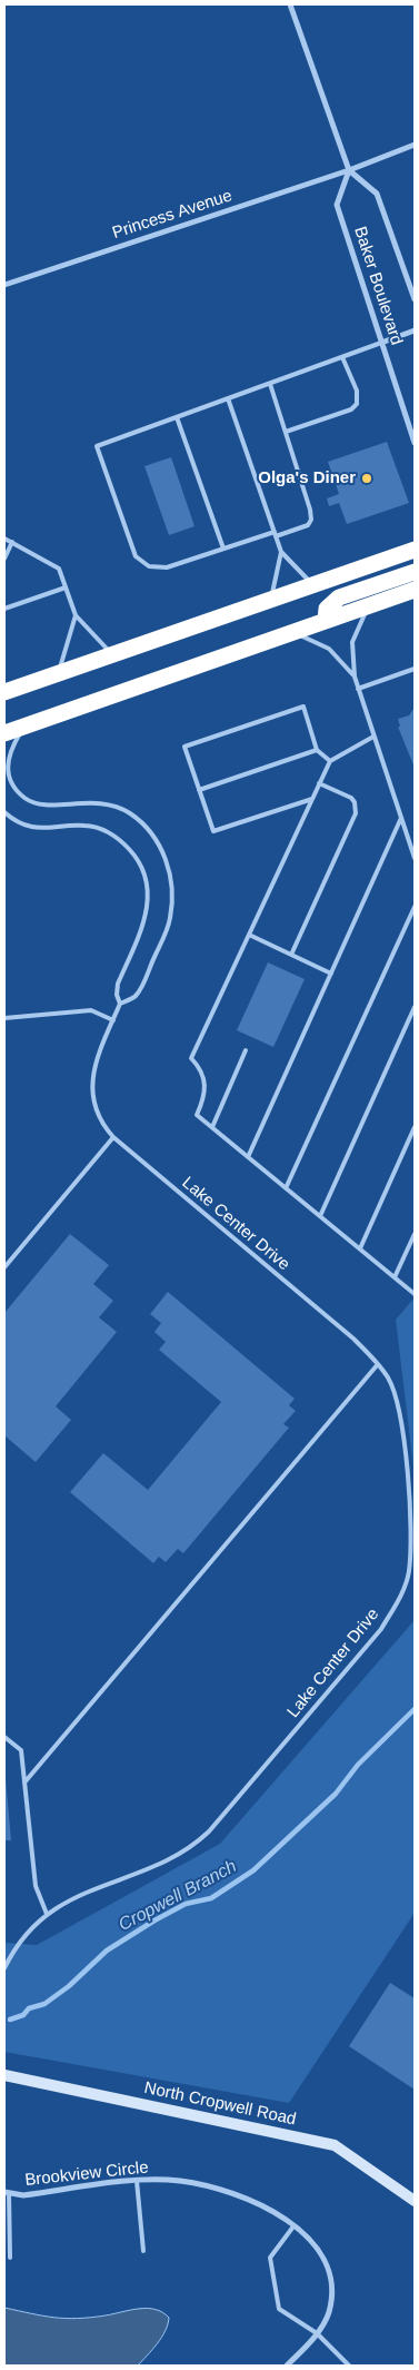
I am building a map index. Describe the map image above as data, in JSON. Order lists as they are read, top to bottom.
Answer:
{
  "streets": {
    "street": [
      "Princess Avenue",
      "Baker Boulevard",
      "North Cropwell Road",
      "Brookview Circle"
    ],
    "lane": ["Lake Center Drive"]
  },
  "crossings": [
    ["Princess Avenue", "Baker Boulevard"]
  ],
  "water": ["Cropwell Branch"],
  "places": ["Olga's Diner"]
}
